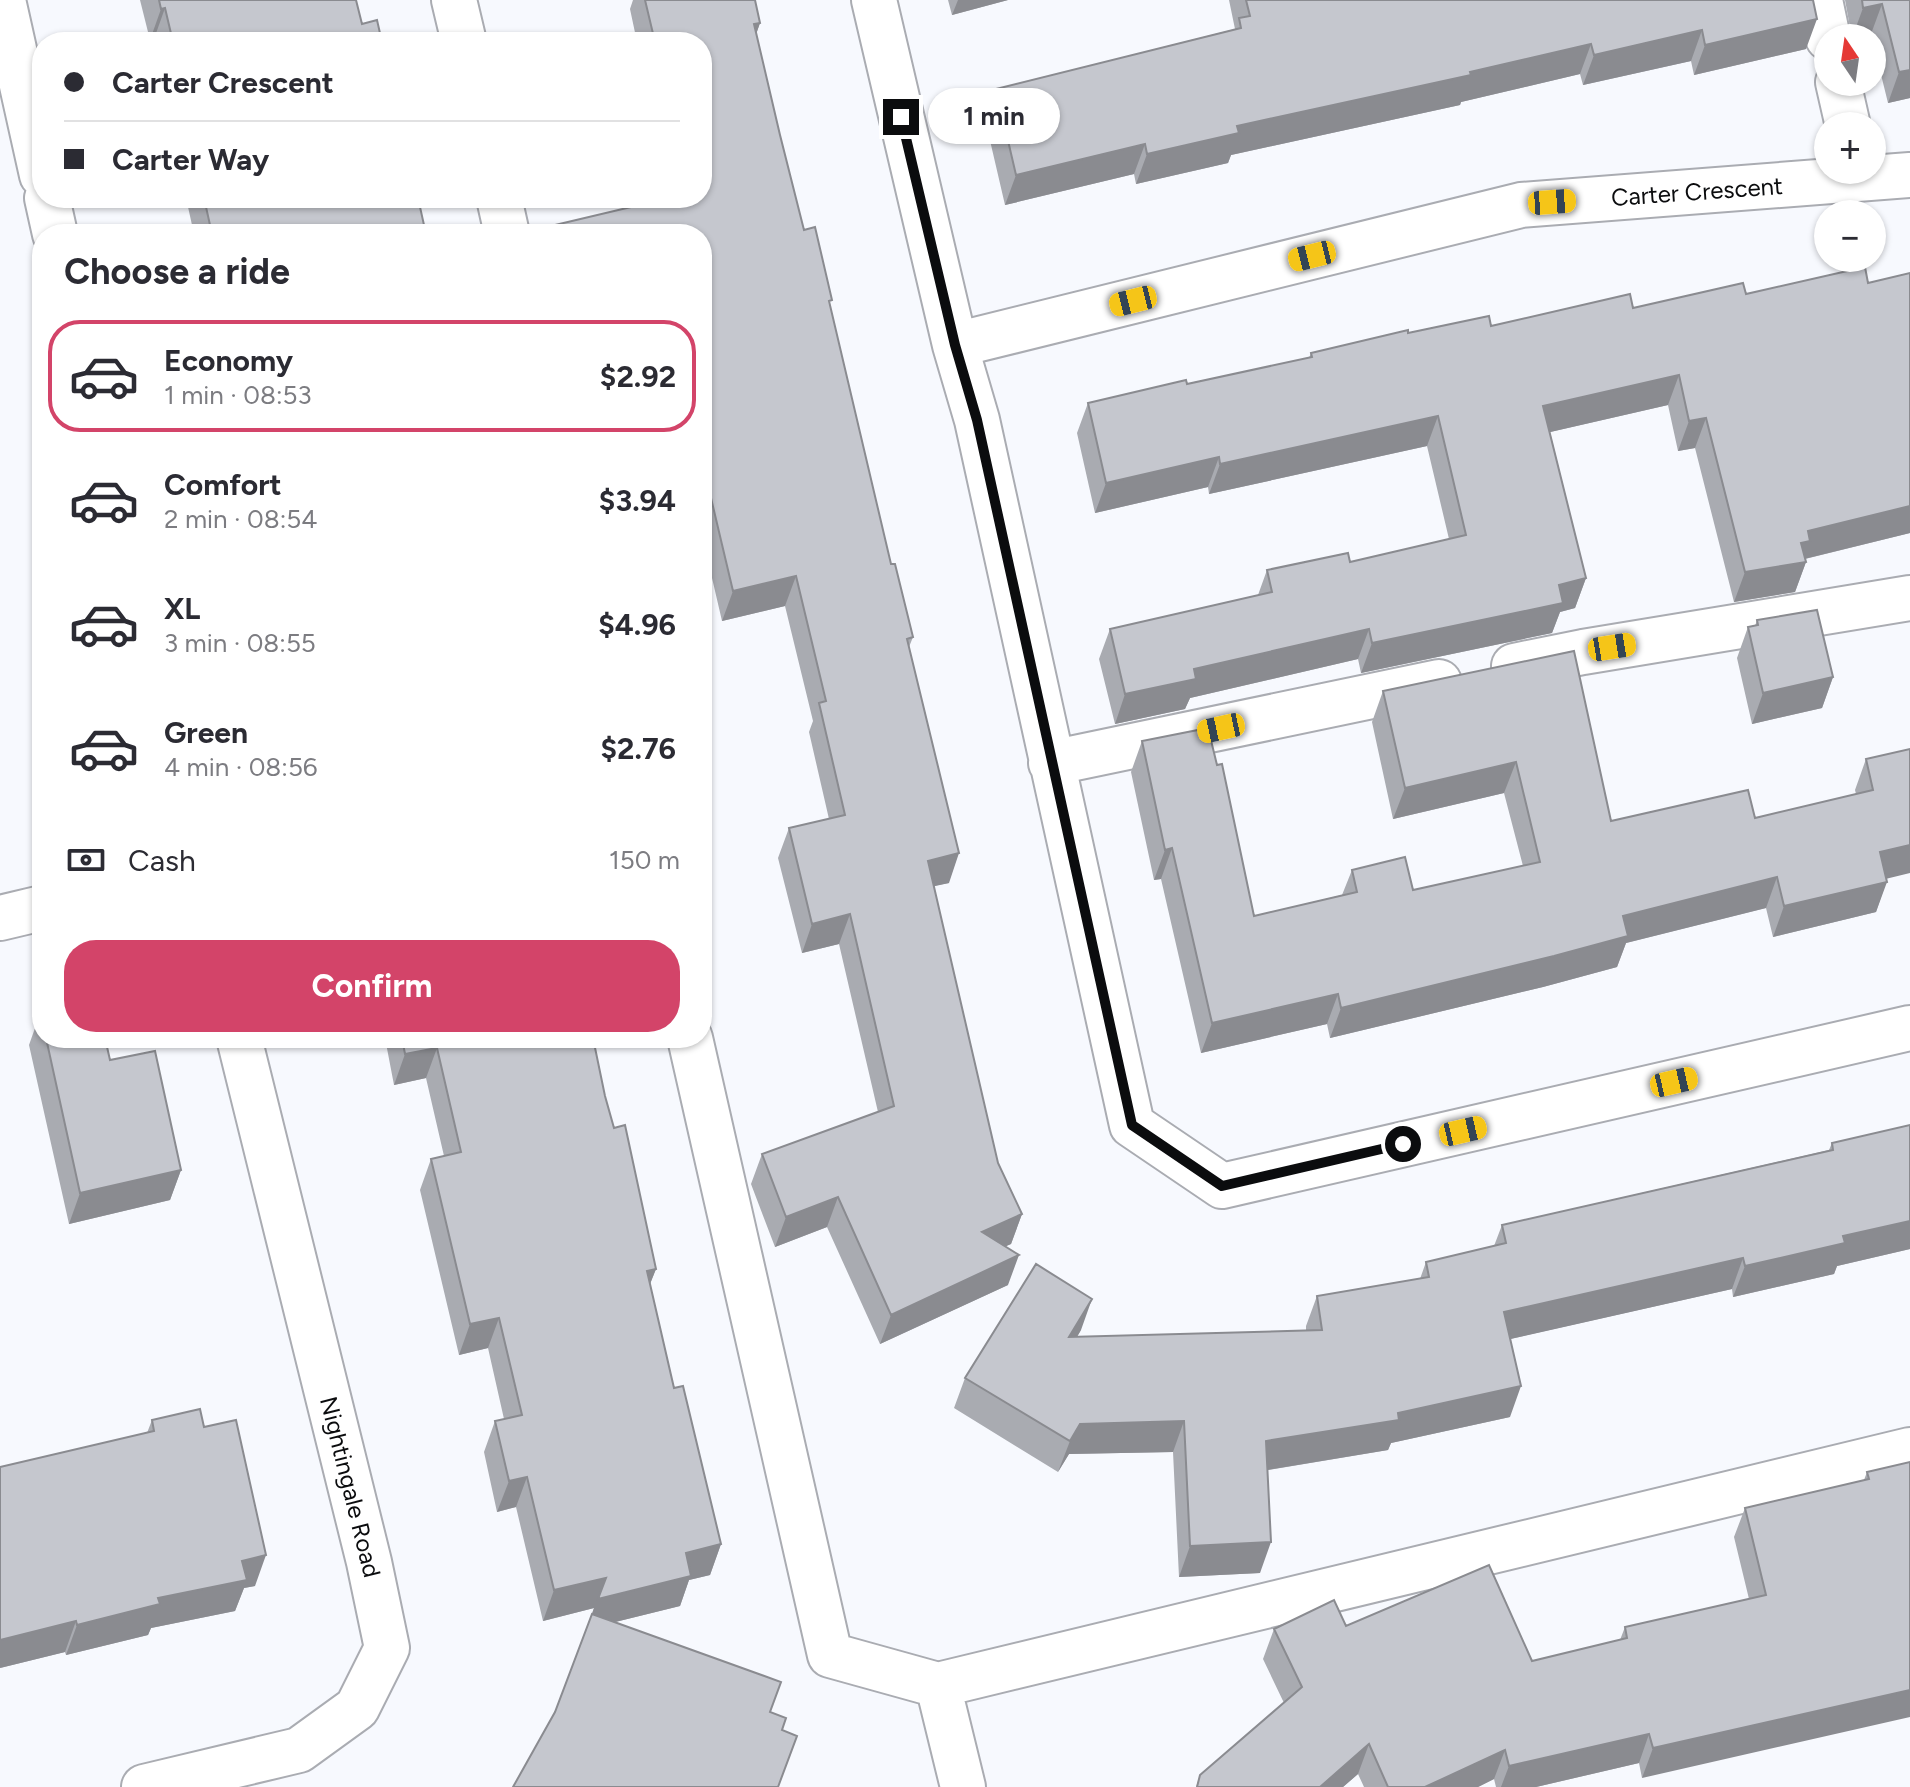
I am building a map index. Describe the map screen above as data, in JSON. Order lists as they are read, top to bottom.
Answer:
{
  "streets": {
    "street": ["Carter Crescent", "Nightingale Road"]
  },
  "north": "top",
  "page": {
    "map_buttons": ["+", "−"],
    "banner": ["Carter Crescent", "Carter Way"],
    "bubble": "1 min",
    "heading": "Choose a ride",
    "list": [
      {
        "name": "Economy",
        "note": "1 min · 08:53",
        "value": "$2.92"
      },
      {
        "name": "Comfort",
        "note": "2 min · 08:54",
        "value": "$3.94"
      },
      {
        "name": "XL",
        "note": "3 min · 08:55",
        "value": "$4.96"
      },
      {
        "name": "Green",
        "note": "4 min · 08:56",
        "value": "$2.76"
      }
    ],
    "pay": ["Cash", "150 m"],
    "buttons": "Confirm"
  }
}
